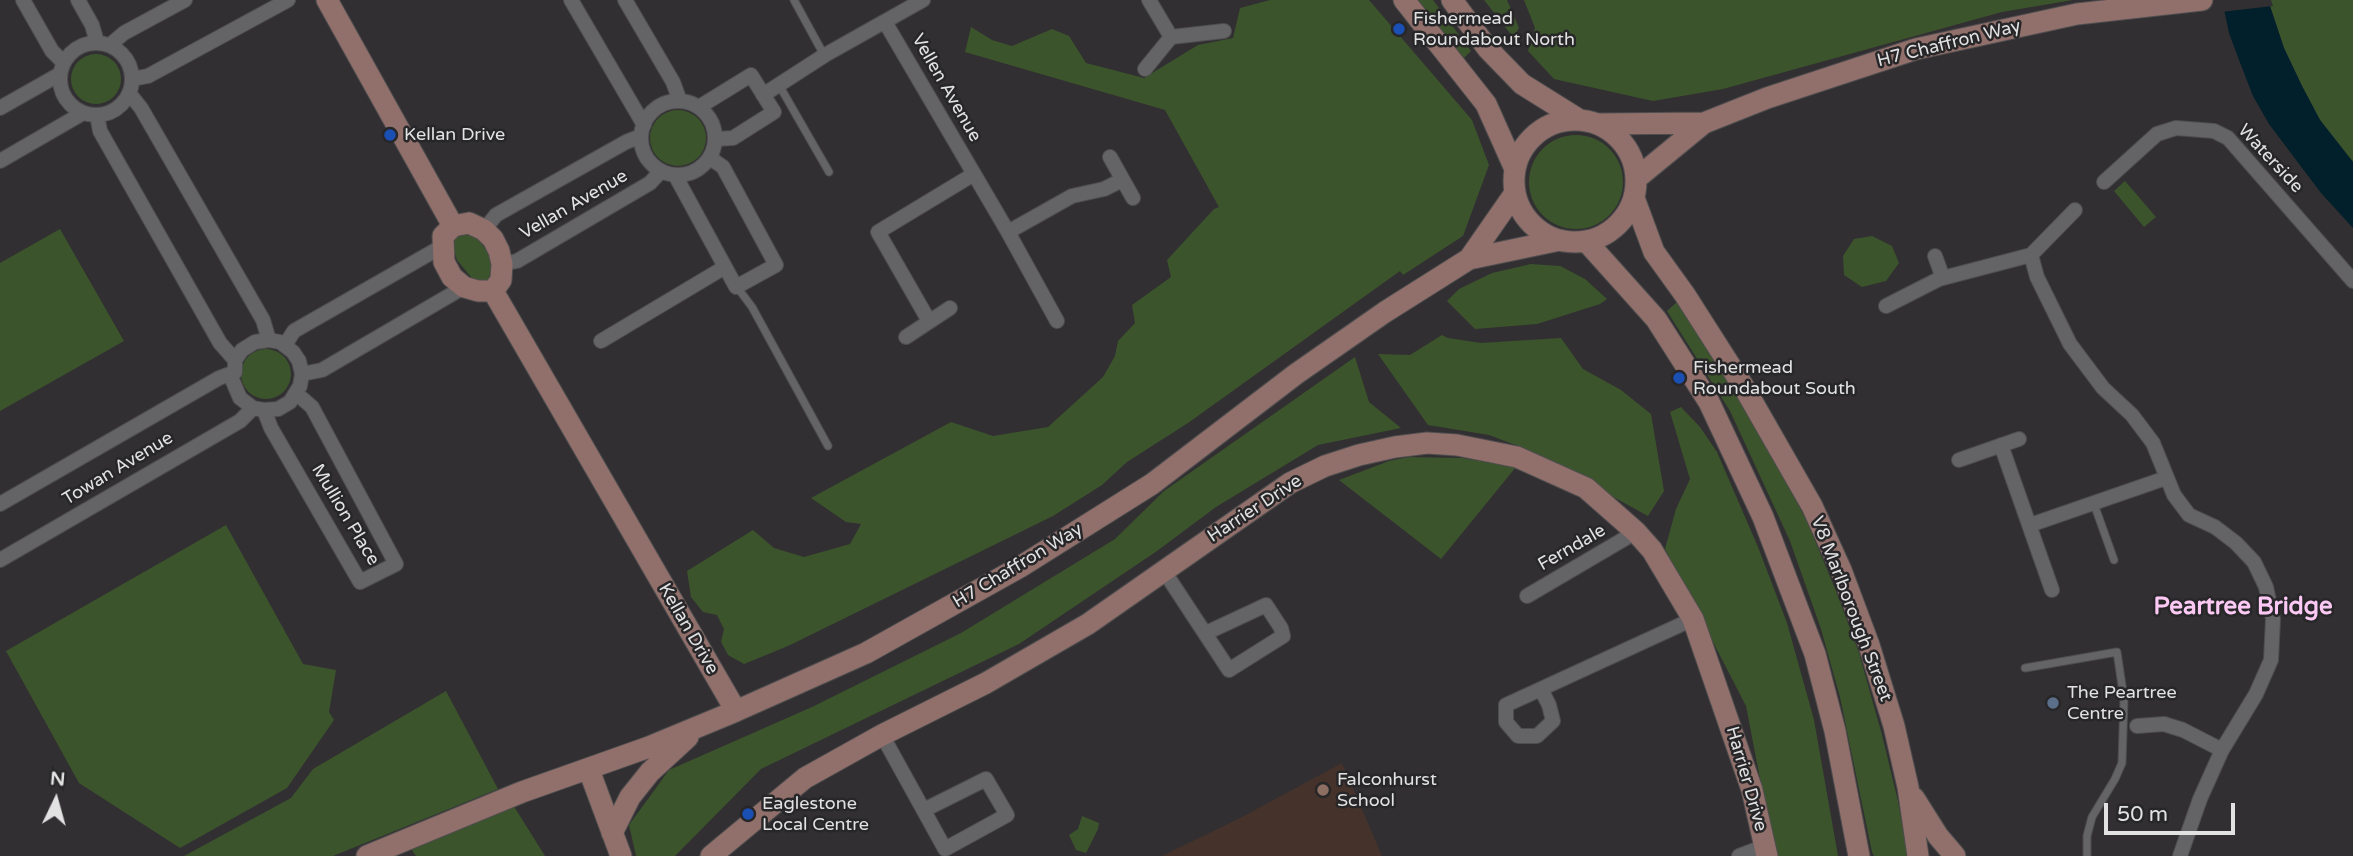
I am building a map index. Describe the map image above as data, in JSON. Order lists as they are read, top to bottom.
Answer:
{
  "streets": {
    "street": [
      "H7 Chaffron Way",
      "Vellen Avenue",
      "Waterside",
      "Vellan Avenue",
      "Towan Avenue",
      "Harrier Drive",
      "Mullion Place",
      "Ferndale",
      "V8 Marlborough Street",
      "Kellan Drive"
    ]
  },
  "crossings": [
    ["H7 Chaffron Way", "V8 Marlborough Street"],
    ["H7 Chaffron Way", "Kellan Drive"],
    ["Vellan Avenue", "Kellan Drive"],
    ["Towan Avenue", "Mullion Place"],
    ["Harrier Drive", "Ferndale"]
  ],
  "districts": ["Peartree Bridge"],
  "places": [
    "Fishermead Roundabout North",
    "Kellan Drive",
    "Fishermead Roundabout South",
    "The Peartree Centre",
    "Falconhurst School",
    "Eaglestone Local Centre"
  ],
  "scale_bar": "50 m",
  "north": "top"
}
